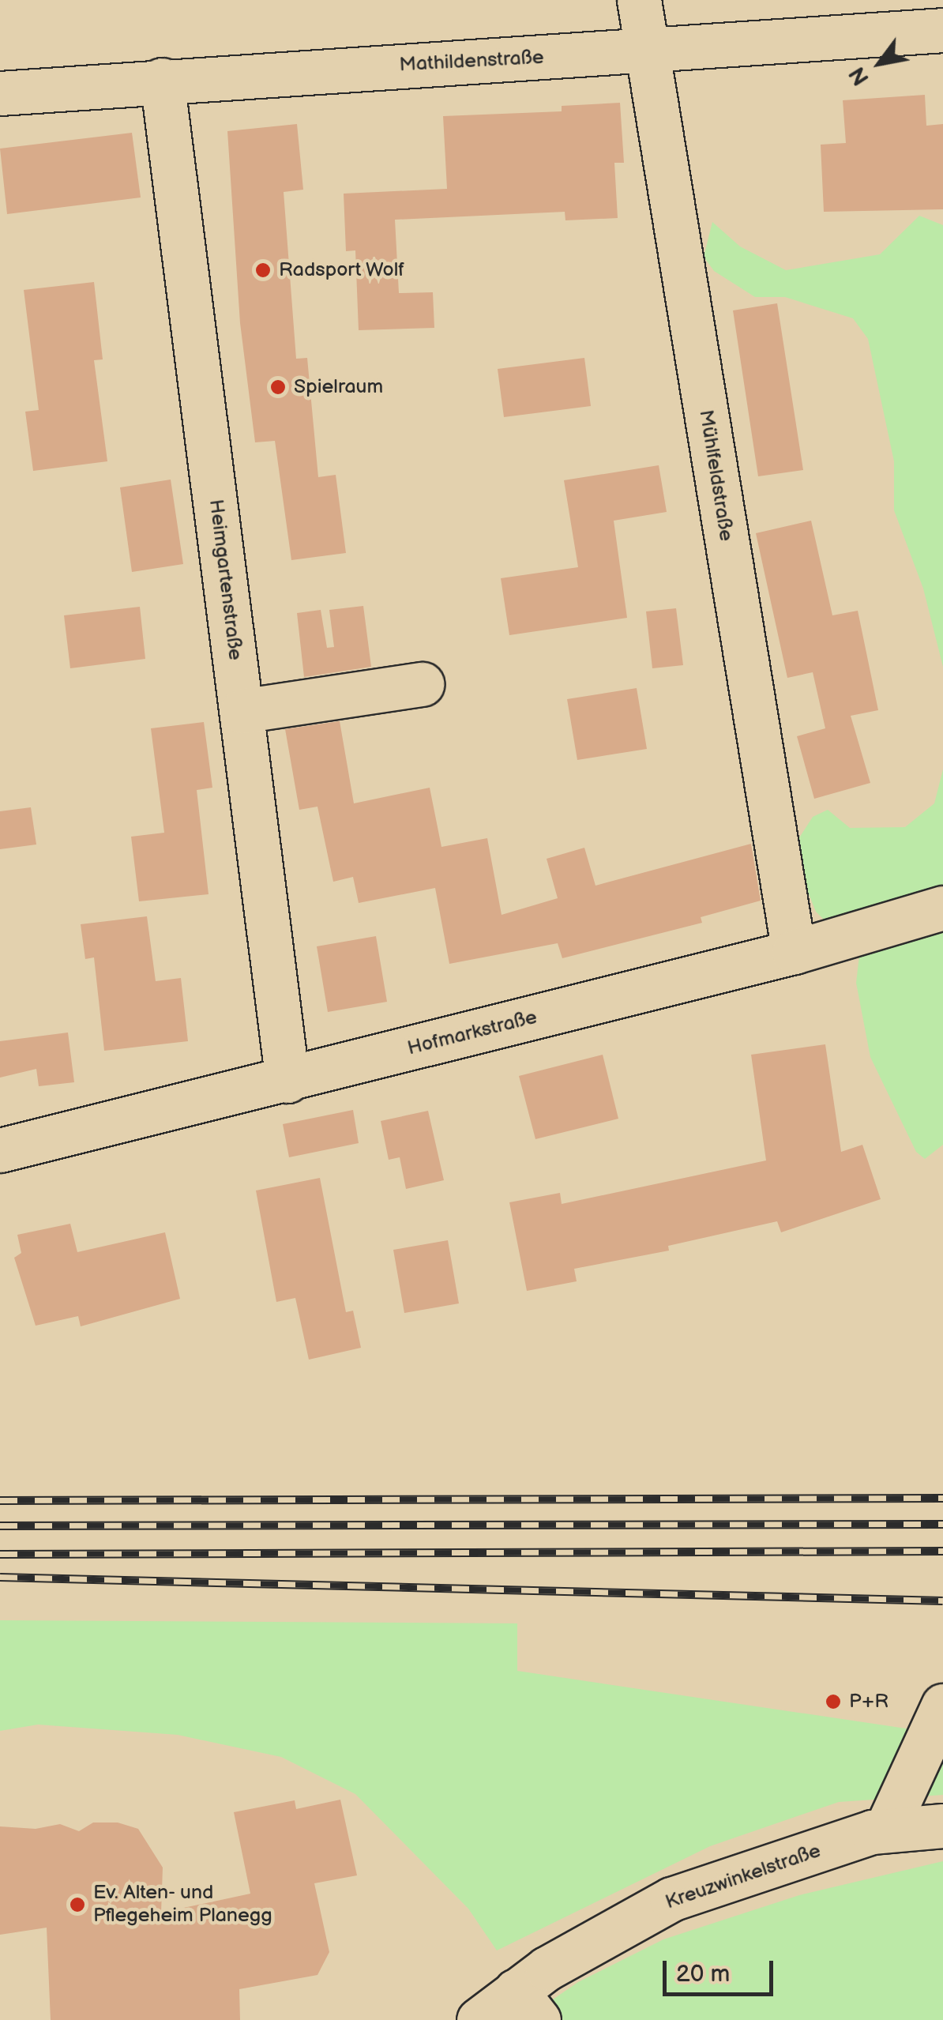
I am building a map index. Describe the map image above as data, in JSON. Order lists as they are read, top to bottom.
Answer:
{
  "streets": {
    "street": [
      "Mathildenstraße",
      "Mühlfeldstraße",
      "Heimgartenstraße",
      "Hofmarkstraße",
      "Kreuzwinkelstraße"
    ]
  },
  "crossings": [
    ["Mathildenstraße", "Mühlfeldstraße"],
    ["Mathildenstraße", "Heimgartenstraße"],
    ["Mühlfeldstraße", "Hofmarkstraße"],
    ["Heimgartenstraße", "Hofmarkstraße"]
  ],
  "places": [
    "Radsport Wolf",
    "Spielraum",
    "P+R",
    "Ev. Alten- und Pflegeheim Planegg"
  ],
  "scale_bar": "20 m",
  "north": "bottom left"
}
